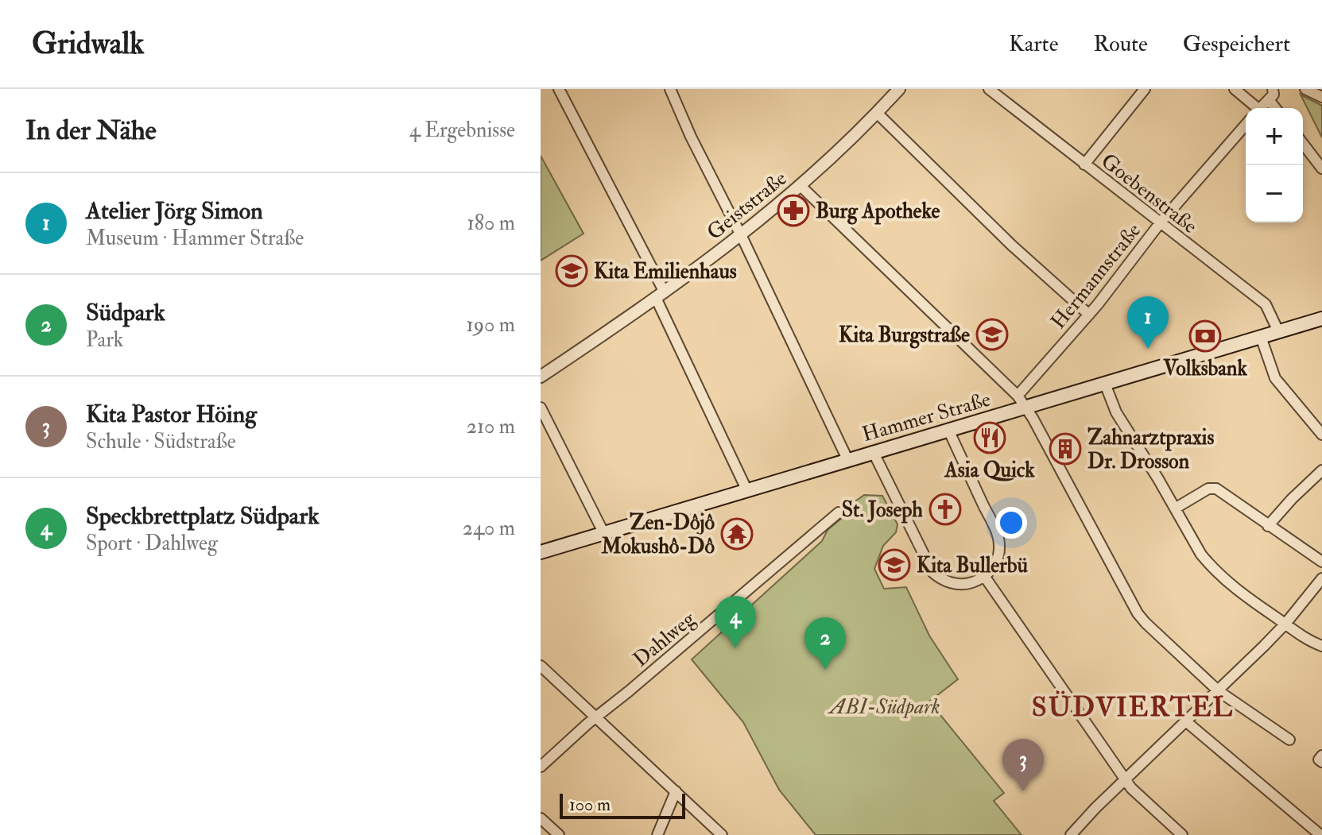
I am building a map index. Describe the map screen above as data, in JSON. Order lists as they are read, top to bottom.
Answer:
{
  "streets": {
    "main road": ["Hammer Straße"],
    "street": [
      "Goebenstraße",
      "Geiststraße",
      "Hermannstraße",
      "Dahlweg"
    ]
  },
  "crossings": [
    ["Goebenstraße", "Hermannstraße"],
    ["Goebenstraße", "Hammer Straße"],
    ["Hermannstraße", "Hammer Straße"]
  ],
  "districts": ["SÜDVIERTEL"],
  "parks": ["ABI-Südpark"],
  "places": {
    "pharmacy": ["Burg Apotheke"],
    "school or university": ["Kita Emilienhaus", "Kita Burgstraße", "Kita Bullerbü"],
    "bank": ["Volksbank"],
    "restaurant": ["Asia Quick"],
    "building": ["Zahnarztpraxis Dr. Drosson"],
    "church": ["St. Joseph"],
    "temple": ["Zen-Dôjô Mokushô-Dô"]
  },
  "scale_bar": "100 m",
  "page": {
    "header": "Gridwalk",
    "nav": ["Karte", "Route", "Gespeichert"],
    "heading": ["In der Nähe", "4 Ergebnisse"],
    "map_buttons": ["+", "−"],
    "list": [
      {
        "mark": "1",
        "name": "Atelier Jörg Simon",
        "note": "Museum · Hammer Straße",
        "value": "180 m"
      },
      {
        "mark": "2",
        "name": "Südpark",
        "note": "Park",
        "value": "190 m"
      },
      {
        "mark": "3",
        "name": "Kita Pastor Höing",
        "note": "Schule · Südstraße",
        "value": "210 m"
      },
      {
        "mark": "4",
        "name": "Speckbrettplatz Südpark",
        "note": "Sport · Dahlweg",
        "value": "240 m"
      }
    ],
    "pins": [
      "1",
      "4",
      "2",
      "3"
    ],
    "scale": "100 m"
  }
}
